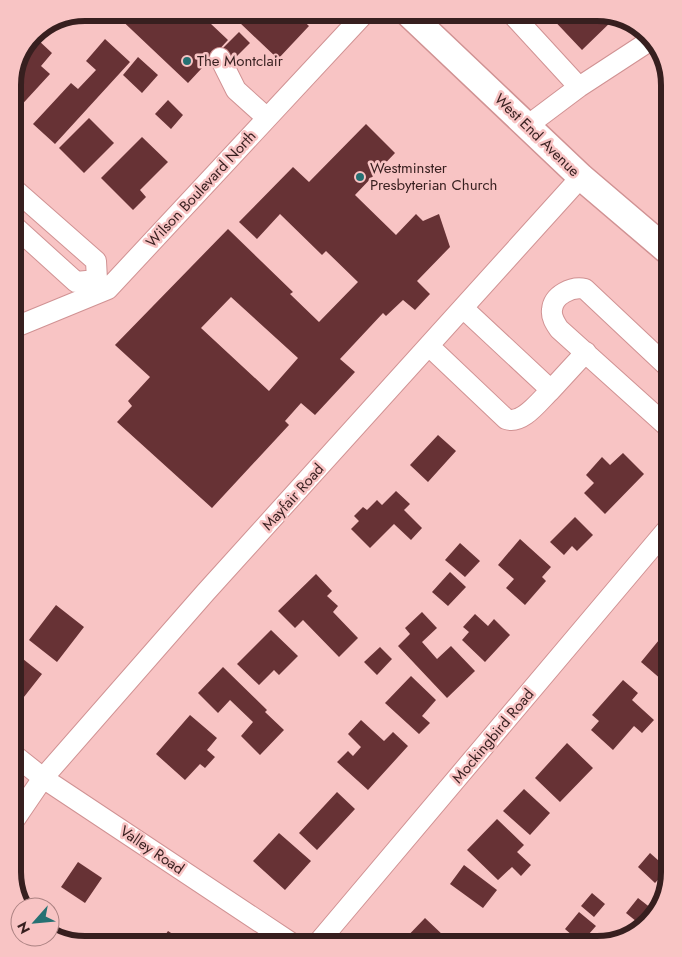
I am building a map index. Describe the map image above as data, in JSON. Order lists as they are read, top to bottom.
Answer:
{
  "streets": {
    "main road": ["West End Avenue"],
    "street": [
      "Wilson Boulevard North",
      "Mayfair Road",
      "Mockingbird Road",
      "Valley Road"
    ]
  },
  "crossings": [
    ["West End Avenue", "Mayfair Road"],
    ["Mayfair Road", "Valley Road"]
  ],
  "places": ["The Montclair", "Westminster Presbyterian Church"],
  "north": "bottom left"
}
